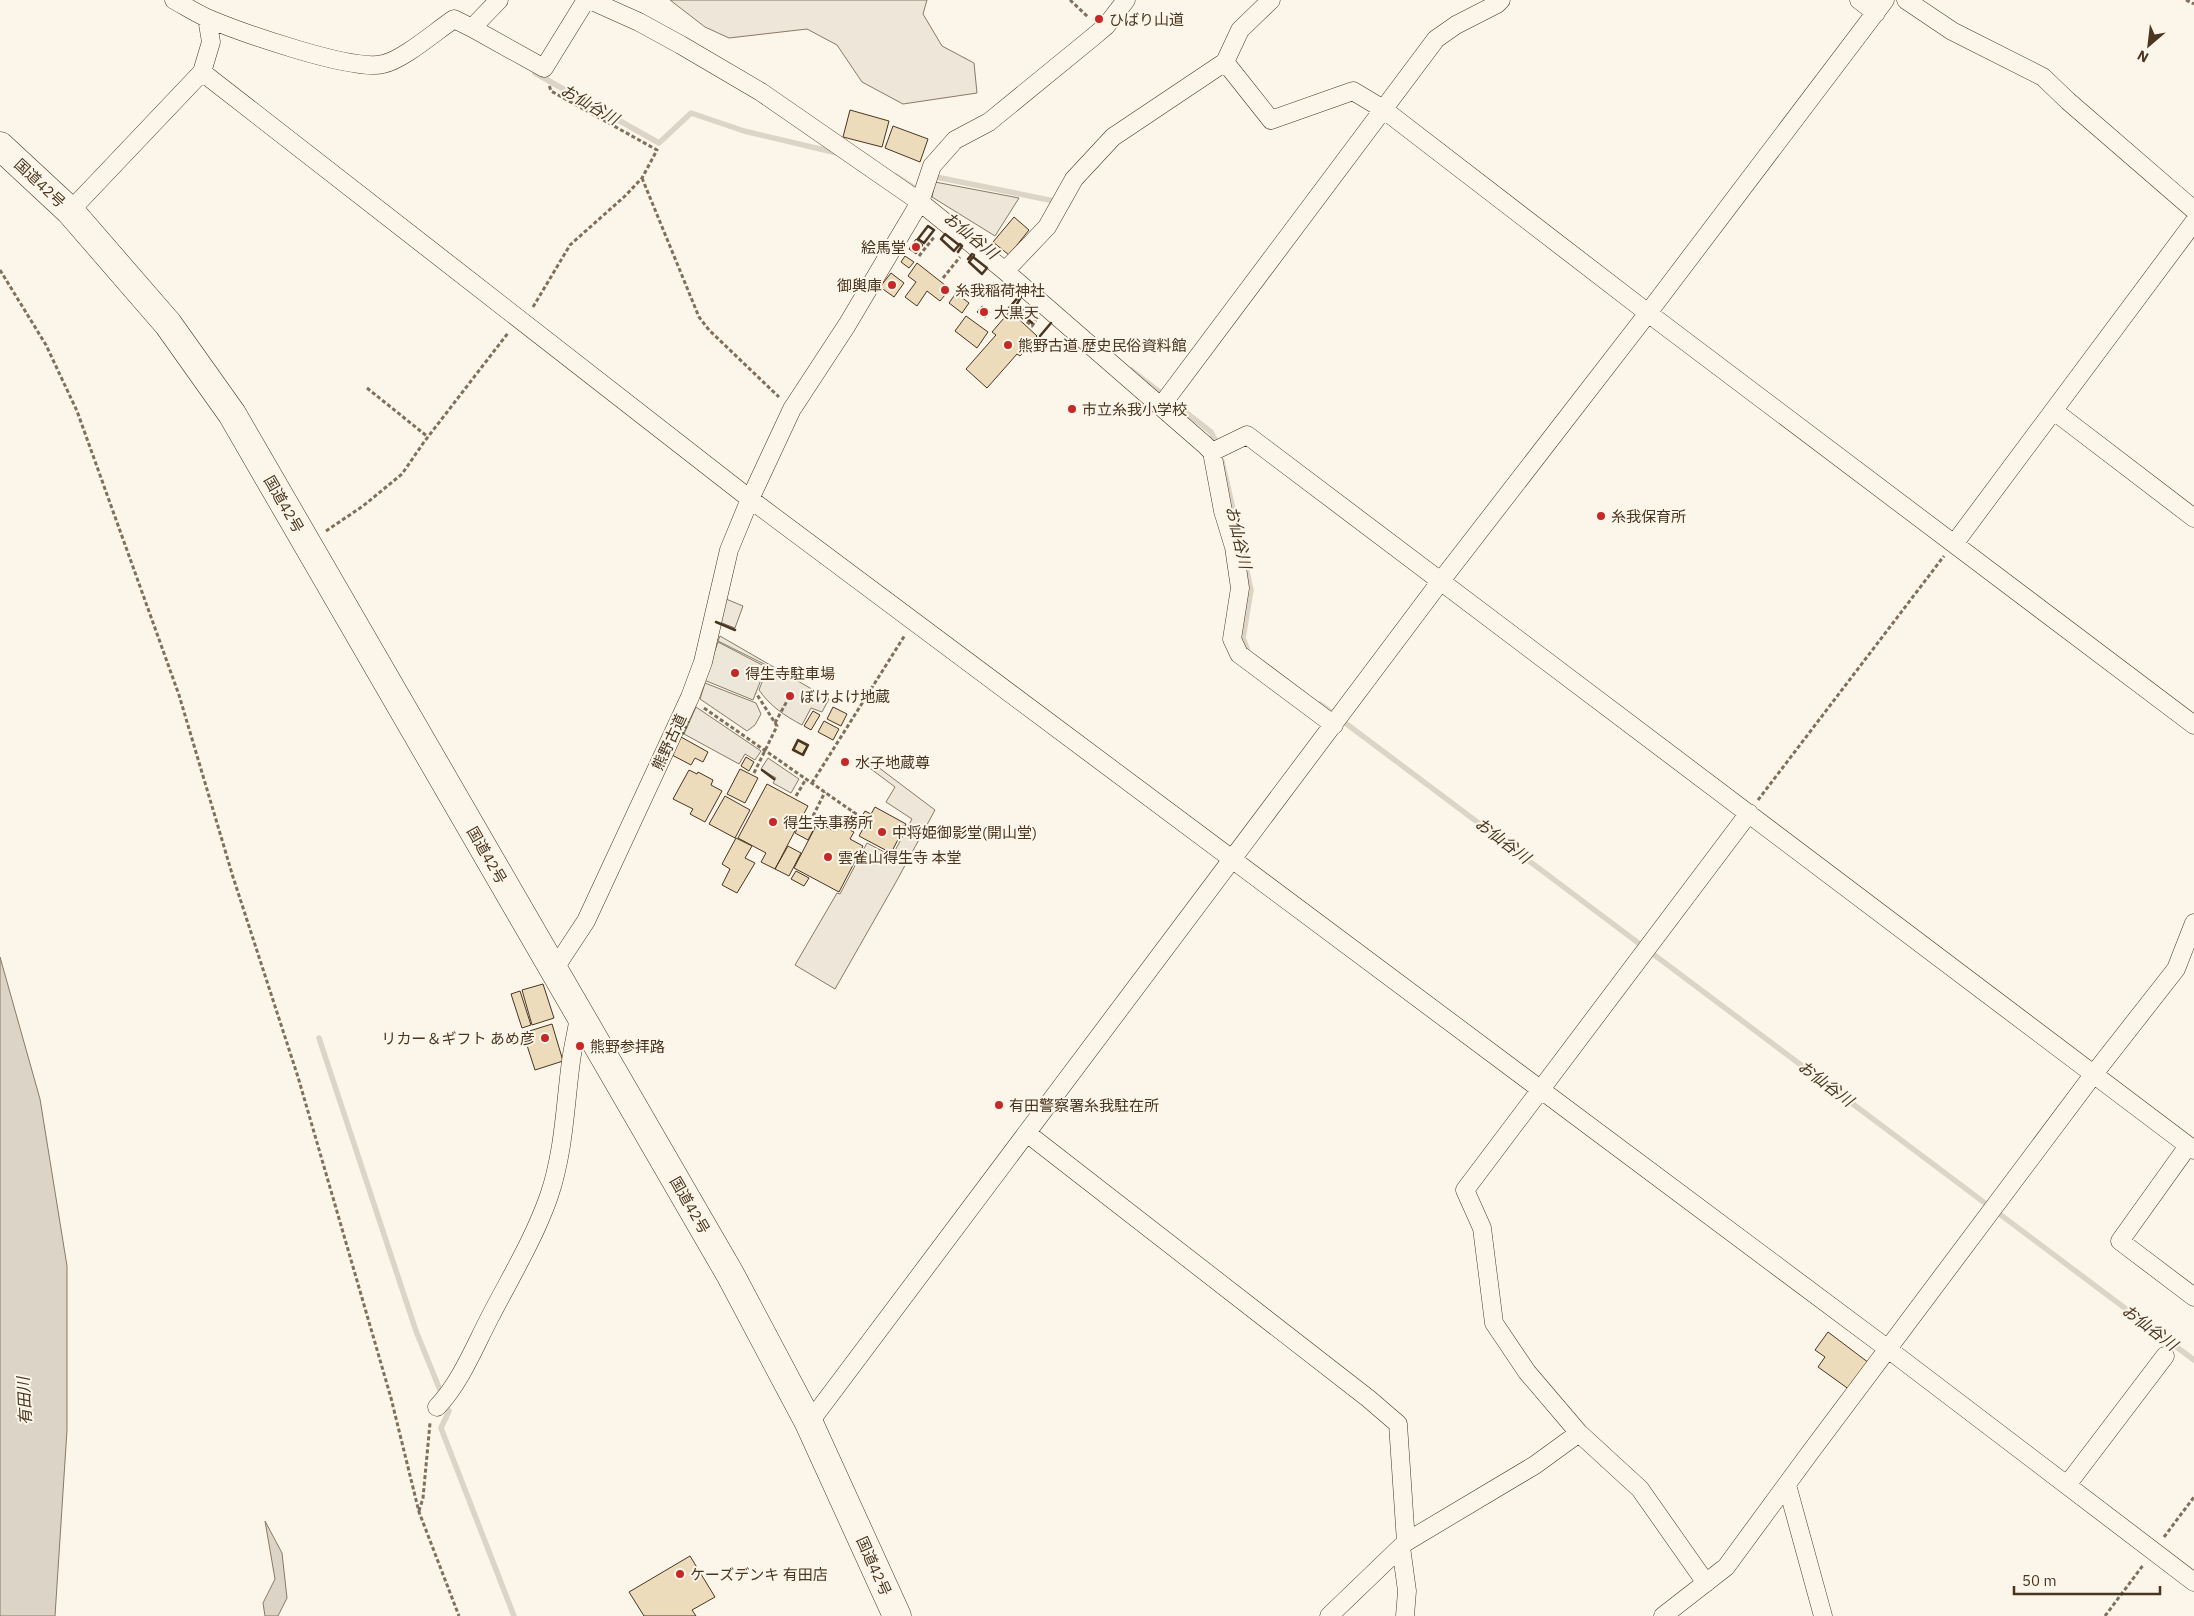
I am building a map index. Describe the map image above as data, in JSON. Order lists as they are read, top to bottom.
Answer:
{
  "streets": {
    "highway": ["国道42号"],
    "street": ["熊野古道"]
  },
  "crossings": [
    ["国道42号", "熊野古道"]
  ],
  "water": ["お仙谷川", "有田川"],
  "places": [
    "ひばり山道",
    "絵馬堂",
    "御輿庫",
    "糸我稲荷神社",
    "大黒天",
    "熊野古道 歴史民俗資料館",
    "市立糸我小学校",
    "糸我保育所",
    "得生寺駐車場",
    "ぼけよけ地蔵",
    "水子地蔵尊",
    "得生寺事務所",
    "中将姫御影堂(開山堂)",
    "雲雀山得生寺 本堂",
    "リカー＆ギフト あめ彦",
    "熊野参拝路",
    "有田警察署糸我駐在所",
    "ケーズデンキ 有田店"
  ],
  "scale_bar": "50 m",
  "north": "bottom left"
}
